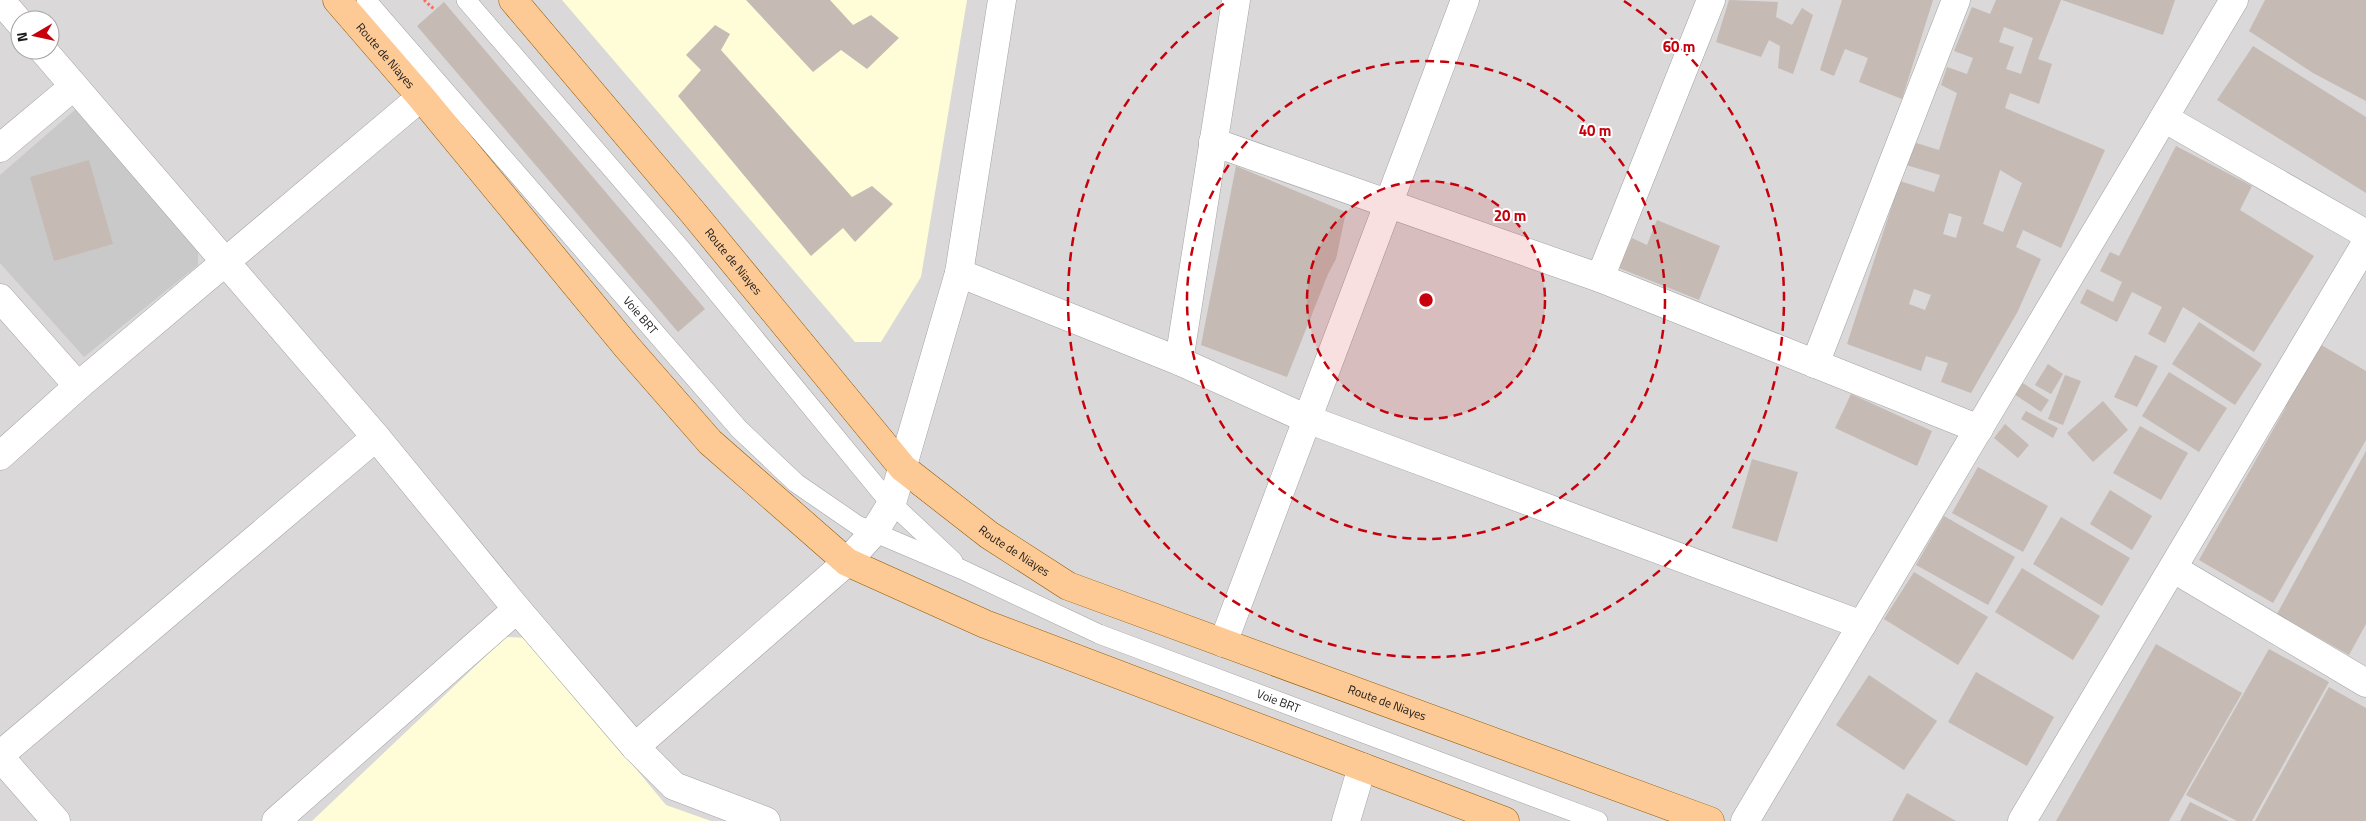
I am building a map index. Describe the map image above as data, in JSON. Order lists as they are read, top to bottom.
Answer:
{
  "streets": {
    "main road": ["Route de Niayes"],
    "lane": ["Voie BRT"]
  },
  "north": "left",
  "rings": ["60 m", "40 m", "20 m"]
}
